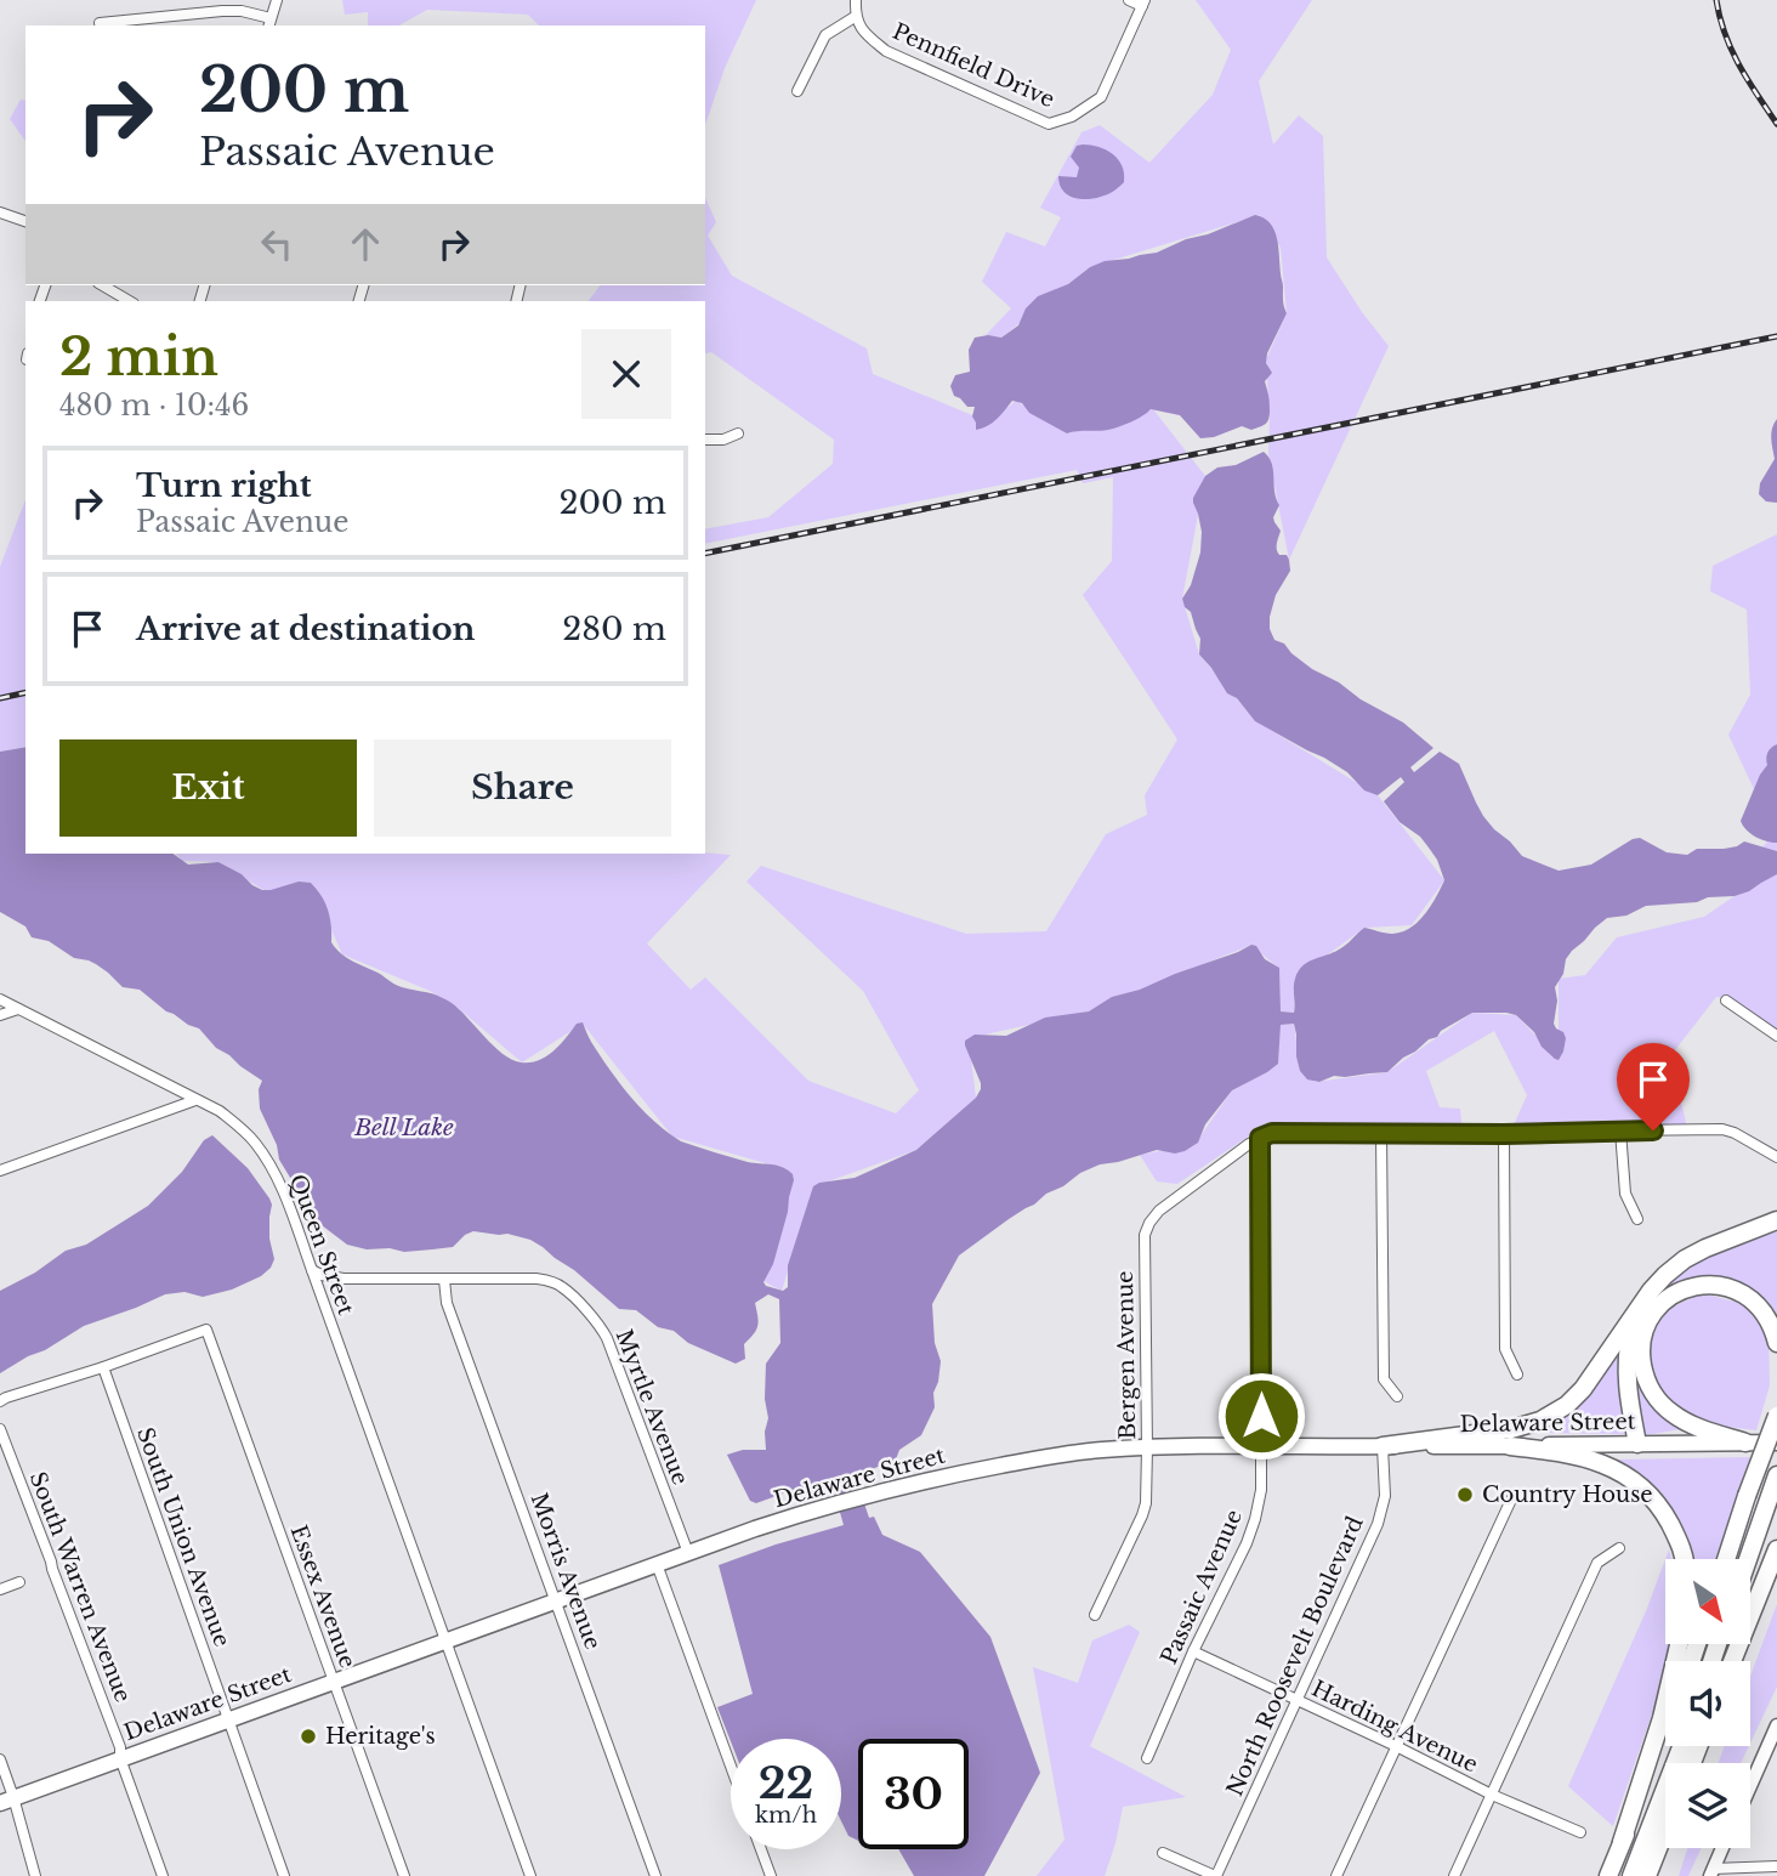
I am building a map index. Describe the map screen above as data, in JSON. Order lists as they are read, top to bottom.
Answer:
{
  "streets": {
    "main road": ["Delaware Street"],
    "street": [
      "Pennfield Drive",
      "Queen Street",
      "Bergen Avenue",
      "Myrtle Avenue",
      "South Union Avenue",
      "Morris Avenue",
      "South Warren Avenue",
      "Passaic Avenue",
      "Essex Avenue",
      "North Roosevelt Boulevard",
      "Harding Avenue"
    ]
  },
  "crossings": [
    ["Queen Street", "Myrtle Avenue"],
    ["Queen Street", "Delaware Street"],
    ["Bergen Avenue", "Delaware Street"],
    ["Bergen Avenue", "Passaic Avenue"],
    ["Myrtle Avenue", "Delaware Street"],
    ["Myrtle Avenue", "Morris Avenue"],
    ["Delaware Street", "South Union Avenue"],
    ["Delaware Street", "Morris Avenue"],
    ["Delaware Street", "South Warren Avenue"],
    ["Delaware Street", "Passaic Avenue"],
    ["Delaware Street", "Essex Avenue"],
    ["Delaware Street", "North Roosevelt Boulevard"],
    ["South Union Avenue", "Essex Avenue"],
    ["Passaic Avenue", "Harding Avenue"],
    ["North Roosevelt Boulevard", "Harding Avenue"]
  ],
  "water": ["Bell Lake"],
  "places": ["Country House", "Heritage's"],
  "north": "bottom right",
  "page": {
    "turn": ["200 m", "Passaic Avenue"],
    "heading": ["2 min", "480 m · 10:46"],
    "list": [
      {
        "name": "Turn right",
        "note": "Passaic Avenue",
        "value": "200 m"
      },
      {
        "name": "Arrive at destination",
        "value": "280 m"
      }
    ],
    "buttons": ["Exit", "Share"],
    "speed": "22 km/h",
    "limit": "30"
  }
}
